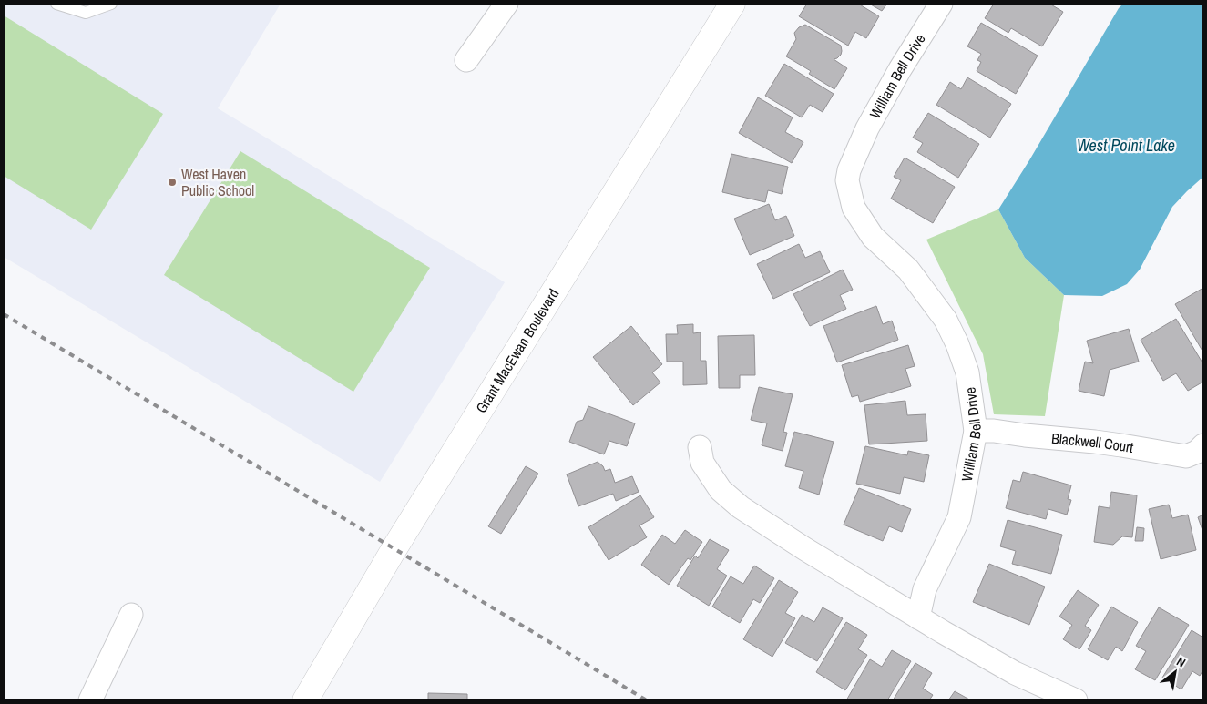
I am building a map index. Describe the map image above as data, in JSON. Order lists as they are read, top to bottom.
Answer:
{
  "streets": {
    "main road": ["Grant MacEwan Boulevard"],
    "street": ["William Bell Drive", "Blackwell Court"]
  },
  "crossings": [
    ["William Bell Drive", "Blackwell Court"]
  ],
  "water": ["West Point Lake"],
  "places": ["West Haven Public School"],
  "north": "top right"
}
